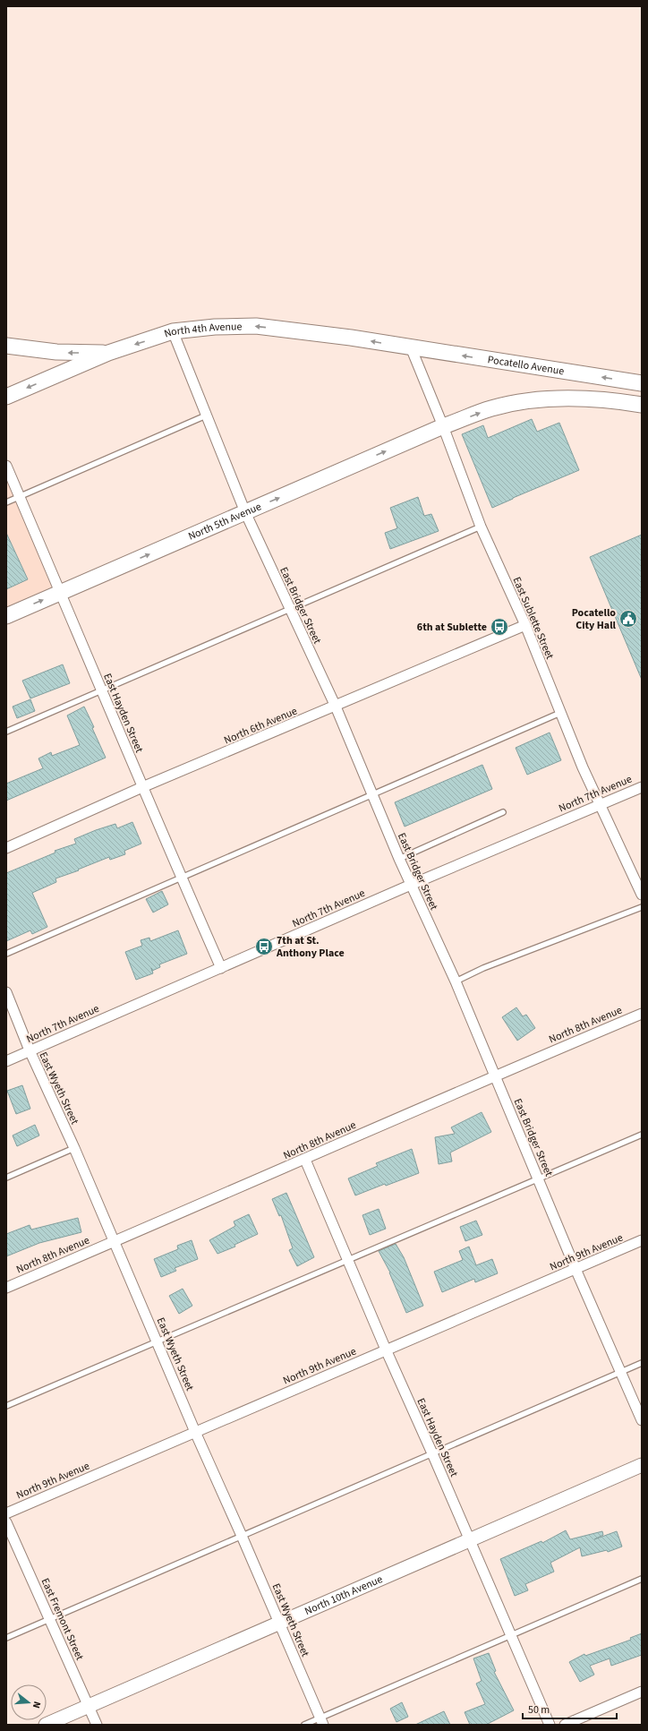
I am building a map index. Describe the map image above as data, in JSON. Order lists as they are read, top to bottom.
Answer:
{
  "streets": {
    "main road": ["North 4th Avenue", "Pocatello Avenue", "North 5th Avenue"],
    "street": [
      "East Bridger Street",
      "East Sublette Street",
      "East Hayden Street",
      "North 6th Avenue",
      "North 7th Avenue",
      "North 8th Avenue",
      "East Wyeth Street",
      "North 9th Avenue",
      "North 10th Avenue",
      "East Fremont Street"
    ]
  },
  "crossings": [
    ["North 4th Avenue", "Pocatello Avenue"],
    ["North 4th Avenue", "East Bridger Street"],
    ["North 4th Avenue", "East Sublette Street"],
    ["Pocatello Avenue", "East Sublette Street"],
    ["North 5th Avenue", "East Bridger Street"],
    ["North 5th Avenue", "East Sublette Street"],
    ["North 5th Avenue", "East Hayden Street"],
    ["East Bridger Street", "North 6th Avenue"],
    ["East Bridger Street", "North 7th Avenue"],
    ["East Bridger Street", "North 8th Avenue"],
    ["East Bridger Street", "North 9th Avenue"],
    ["East Sublette Street", "North 6th Avenue"],
    ["East Sublette Street", "North 7th Avenue"],
    ["East Hayden Street", "North 6th Avenue"],
    ["East Hayden Street", "North 7th Avenue"],
    ["East Hayden Street", "North 8th Avenue"],
    ["East Hayden Street", "North 9th Avenue"],
    ["East Hayden Street", "North 10th Avenue"],
    ["North 7th Avenue", "East Wyeth Street"],
    ["North 8th Avenue", "East Wyeth Street"],
    ["East Wyeth Street", "North 9th Avenue"],
    ["East Wyeth Street", "North 10th Avenue"],
    ["North 10th Avenue", "East Fremont Street"]
  ],
  "one_way": ["North 4th Avenue", "North 5th Avenue"],
  "places": {
    "public building": ["Pocatello City Hall"],
    "bus stop": ["6th at Sublette", "7th at St. Anthony Place"]
  },
  "scale_bar": "50 m",
  "north": "right"
}
